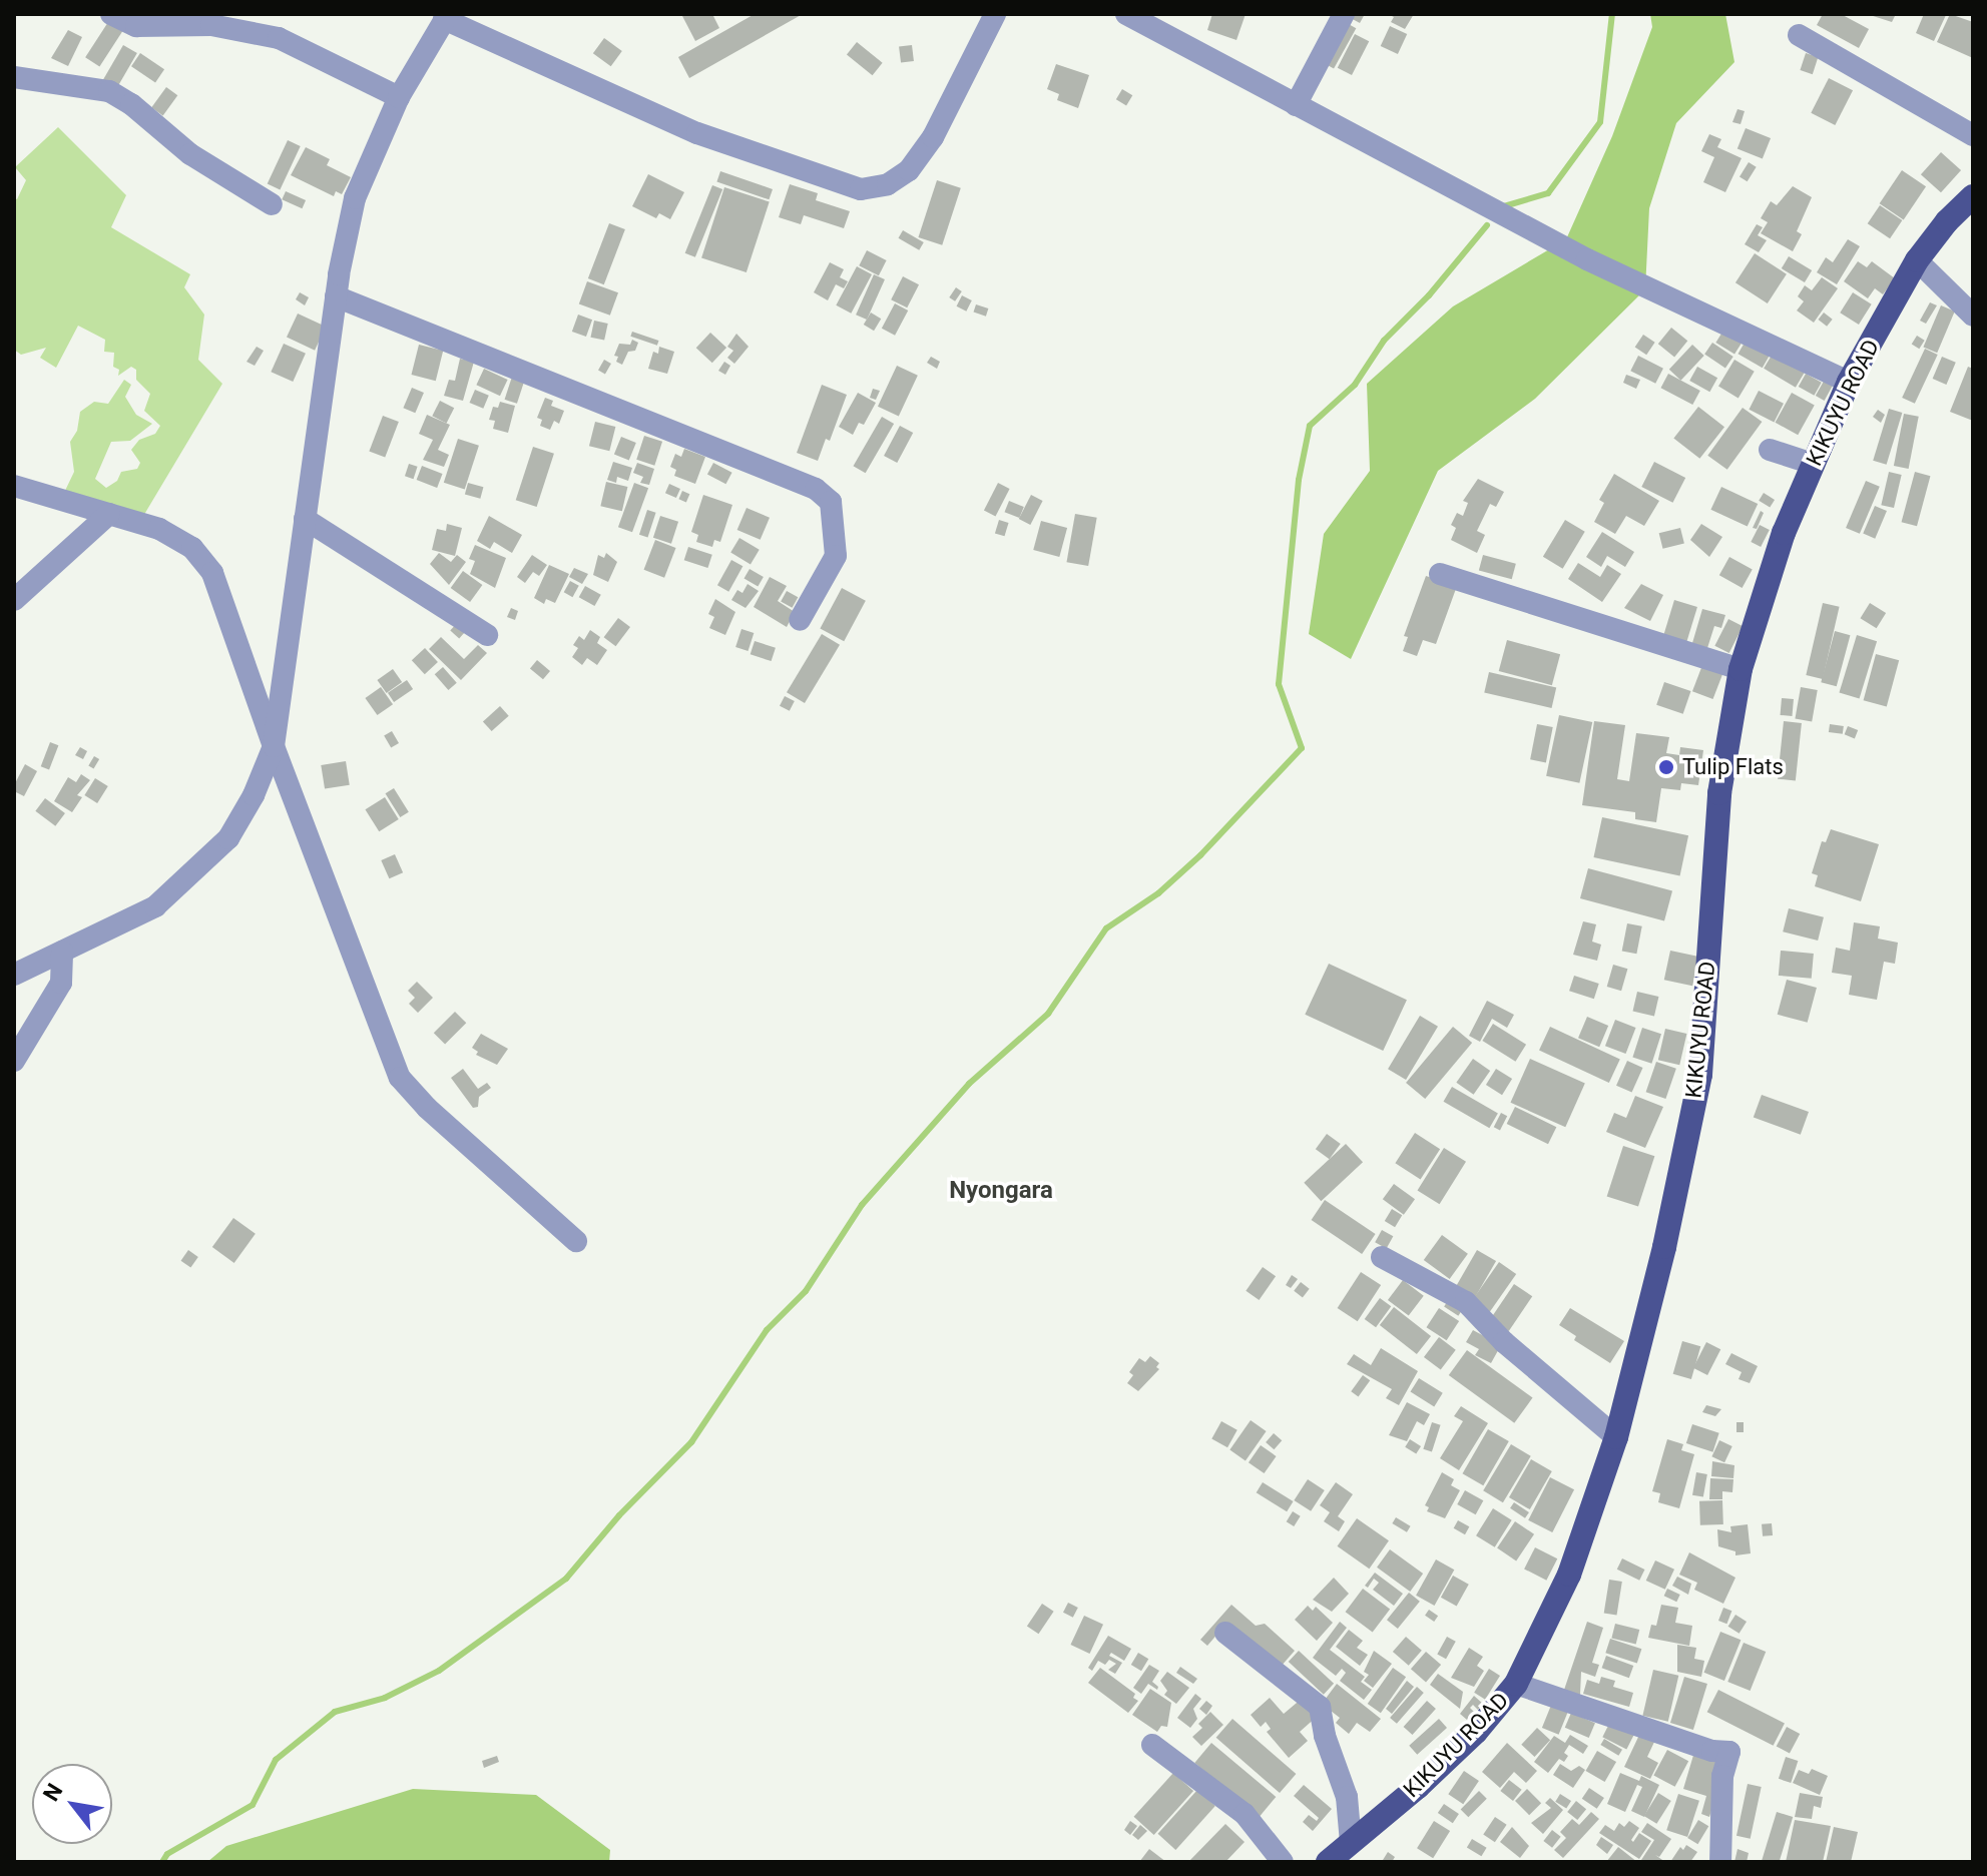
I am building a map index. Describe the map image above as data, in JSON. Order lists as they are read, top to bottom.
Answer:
{
  "streets": {
    "main road": ["KIKUYU ROAD"]
  },
  "districts": ["Nyongara"],
  "places": ["Tulip Flats"],
  "north": "top left"
}
